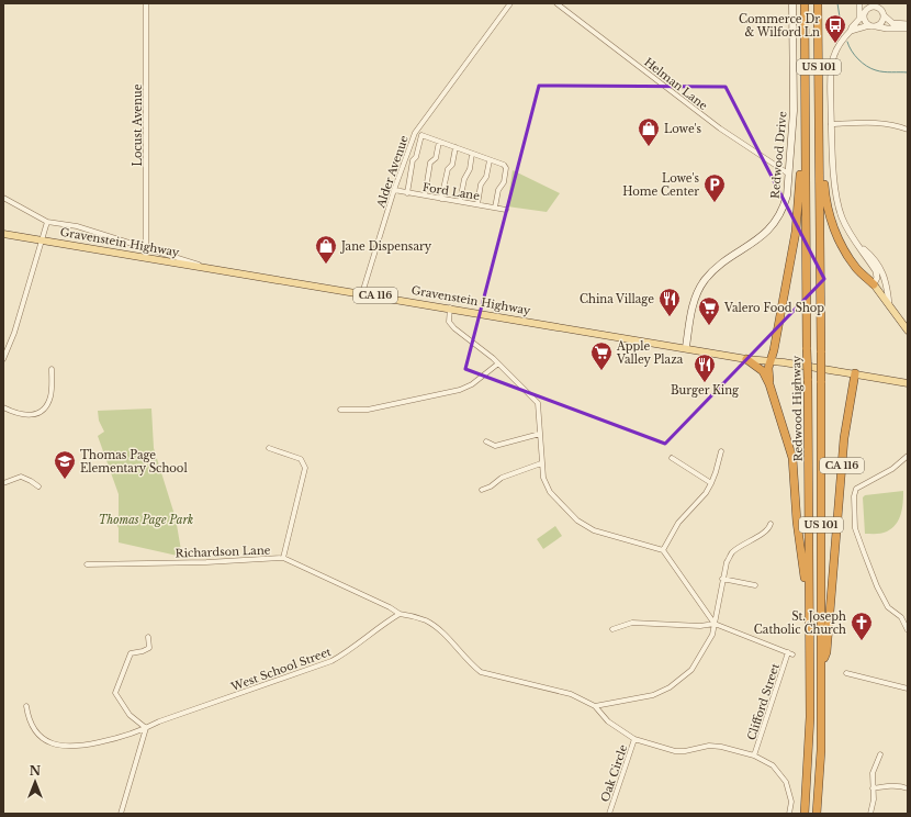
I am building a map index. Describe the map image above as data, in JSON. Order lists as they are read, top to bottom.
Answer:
{
  "streets": {
    "highway": ["US 101", "CA 116", "Redwood Highway"],
    "main road": ["Redwood Drive", "Gravenstein Highway"],
    "street": [
      "Helman Lane",
      "Locust Avenue",
      "Alder Avenue",
      "Ford Lane",
      "Richardson Lane",
      "West School Street",
      "Clifford Street",
      "Oak Circle"
    ]
  },
  "crossings": [
    ["US 101", "CA 116"],
    ["Helman Lane", "Redwood Drive"],
    ["Redwood Drive", "Gravenstein Highway"],
    ["Alder Avenue", "Ford Lane"],
    ["Alder Avenue", "Gravenstein Highway"],
    ["Gravenstein Highway", "CA 116"],
    ["CA 116", "Redwood Highway"],
    ["Richardson Lane", "West School Street"]
  ],
  "parks": ["Thomas Page Park"],
  "places": {
    "bus stop": ["Commerce Dr & Wilford Ln"],
    "shop": ["Lowe's", "Jane Dispensary"],
    "parking": ["Lowe's Home Center"],
    "restaurant": ["China Village", "Burger King"],
    "supermarket": ["Valero Food Shop", "Apple Valley Plaza"],
    "school or university": ["Thomas Page Elementary School"],
    "church": ["St. Joseph Catholic Church"]
  },
  "north": "top"
}
